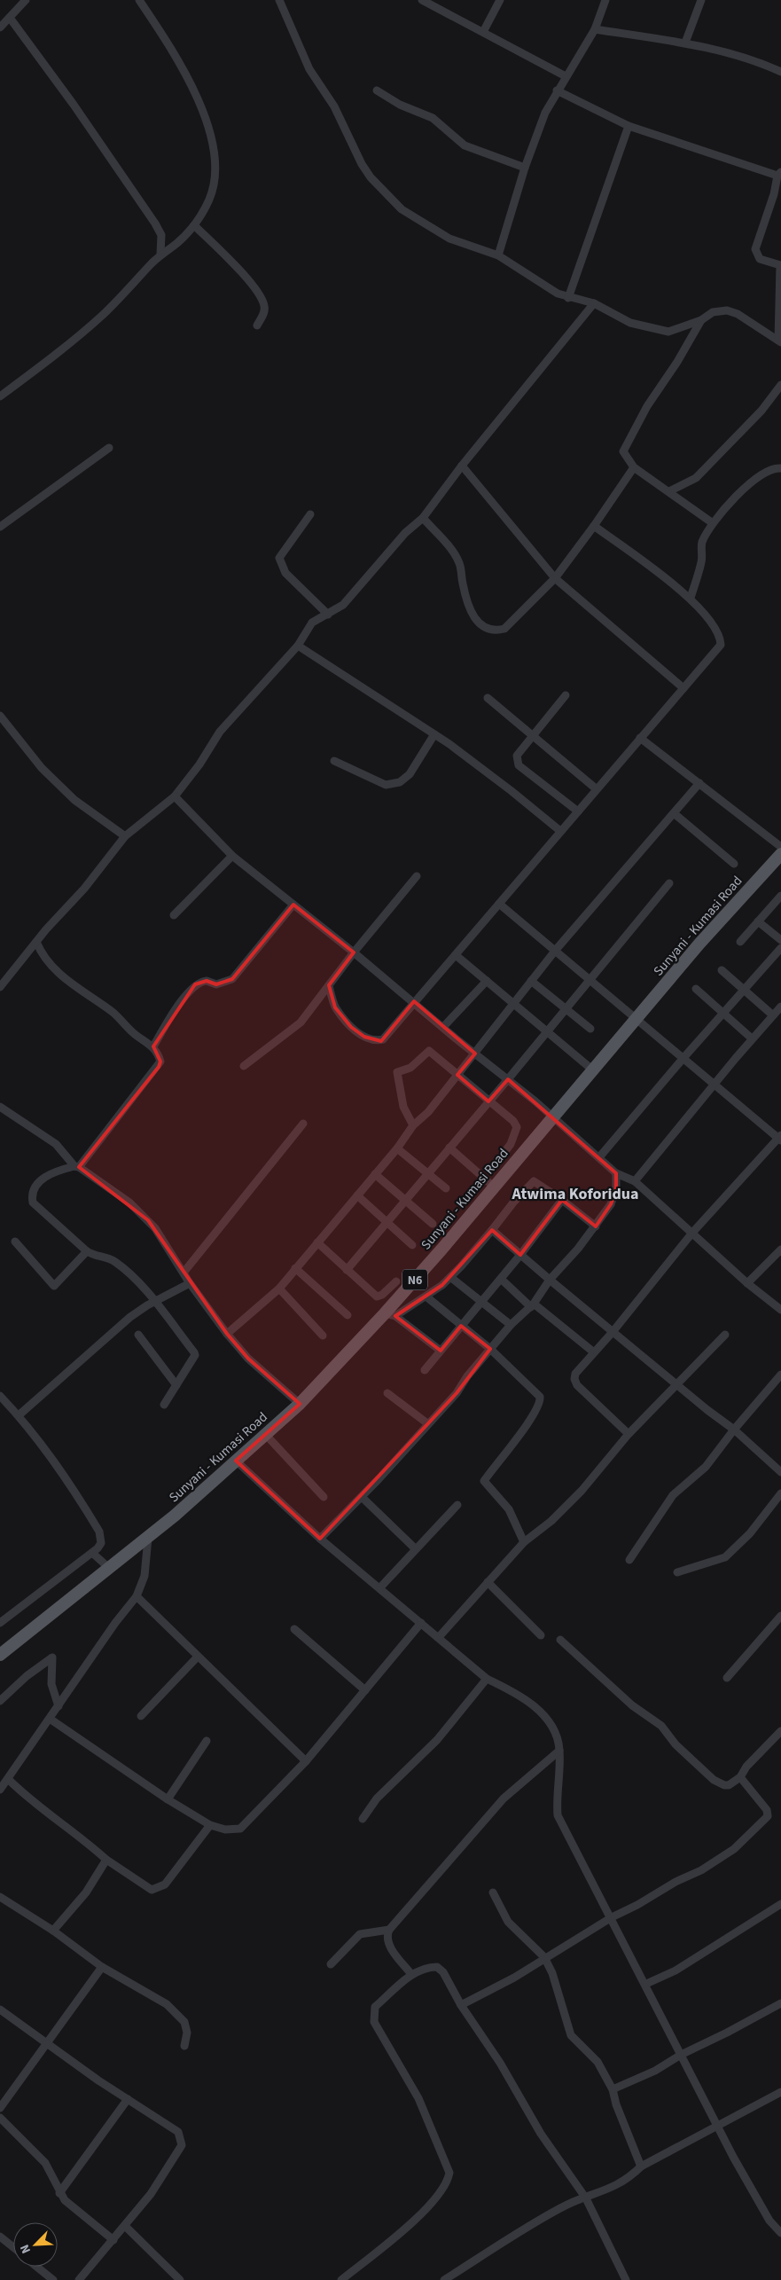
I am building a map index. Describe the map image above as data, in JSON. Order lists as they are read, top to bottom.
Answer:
{
  "streets": {
    "main road": ["Sunyani - Kumasi Road", "N6"]
  },
  "districts": ["Atwima Koforidua"],
  "north": "bottom left"
}
